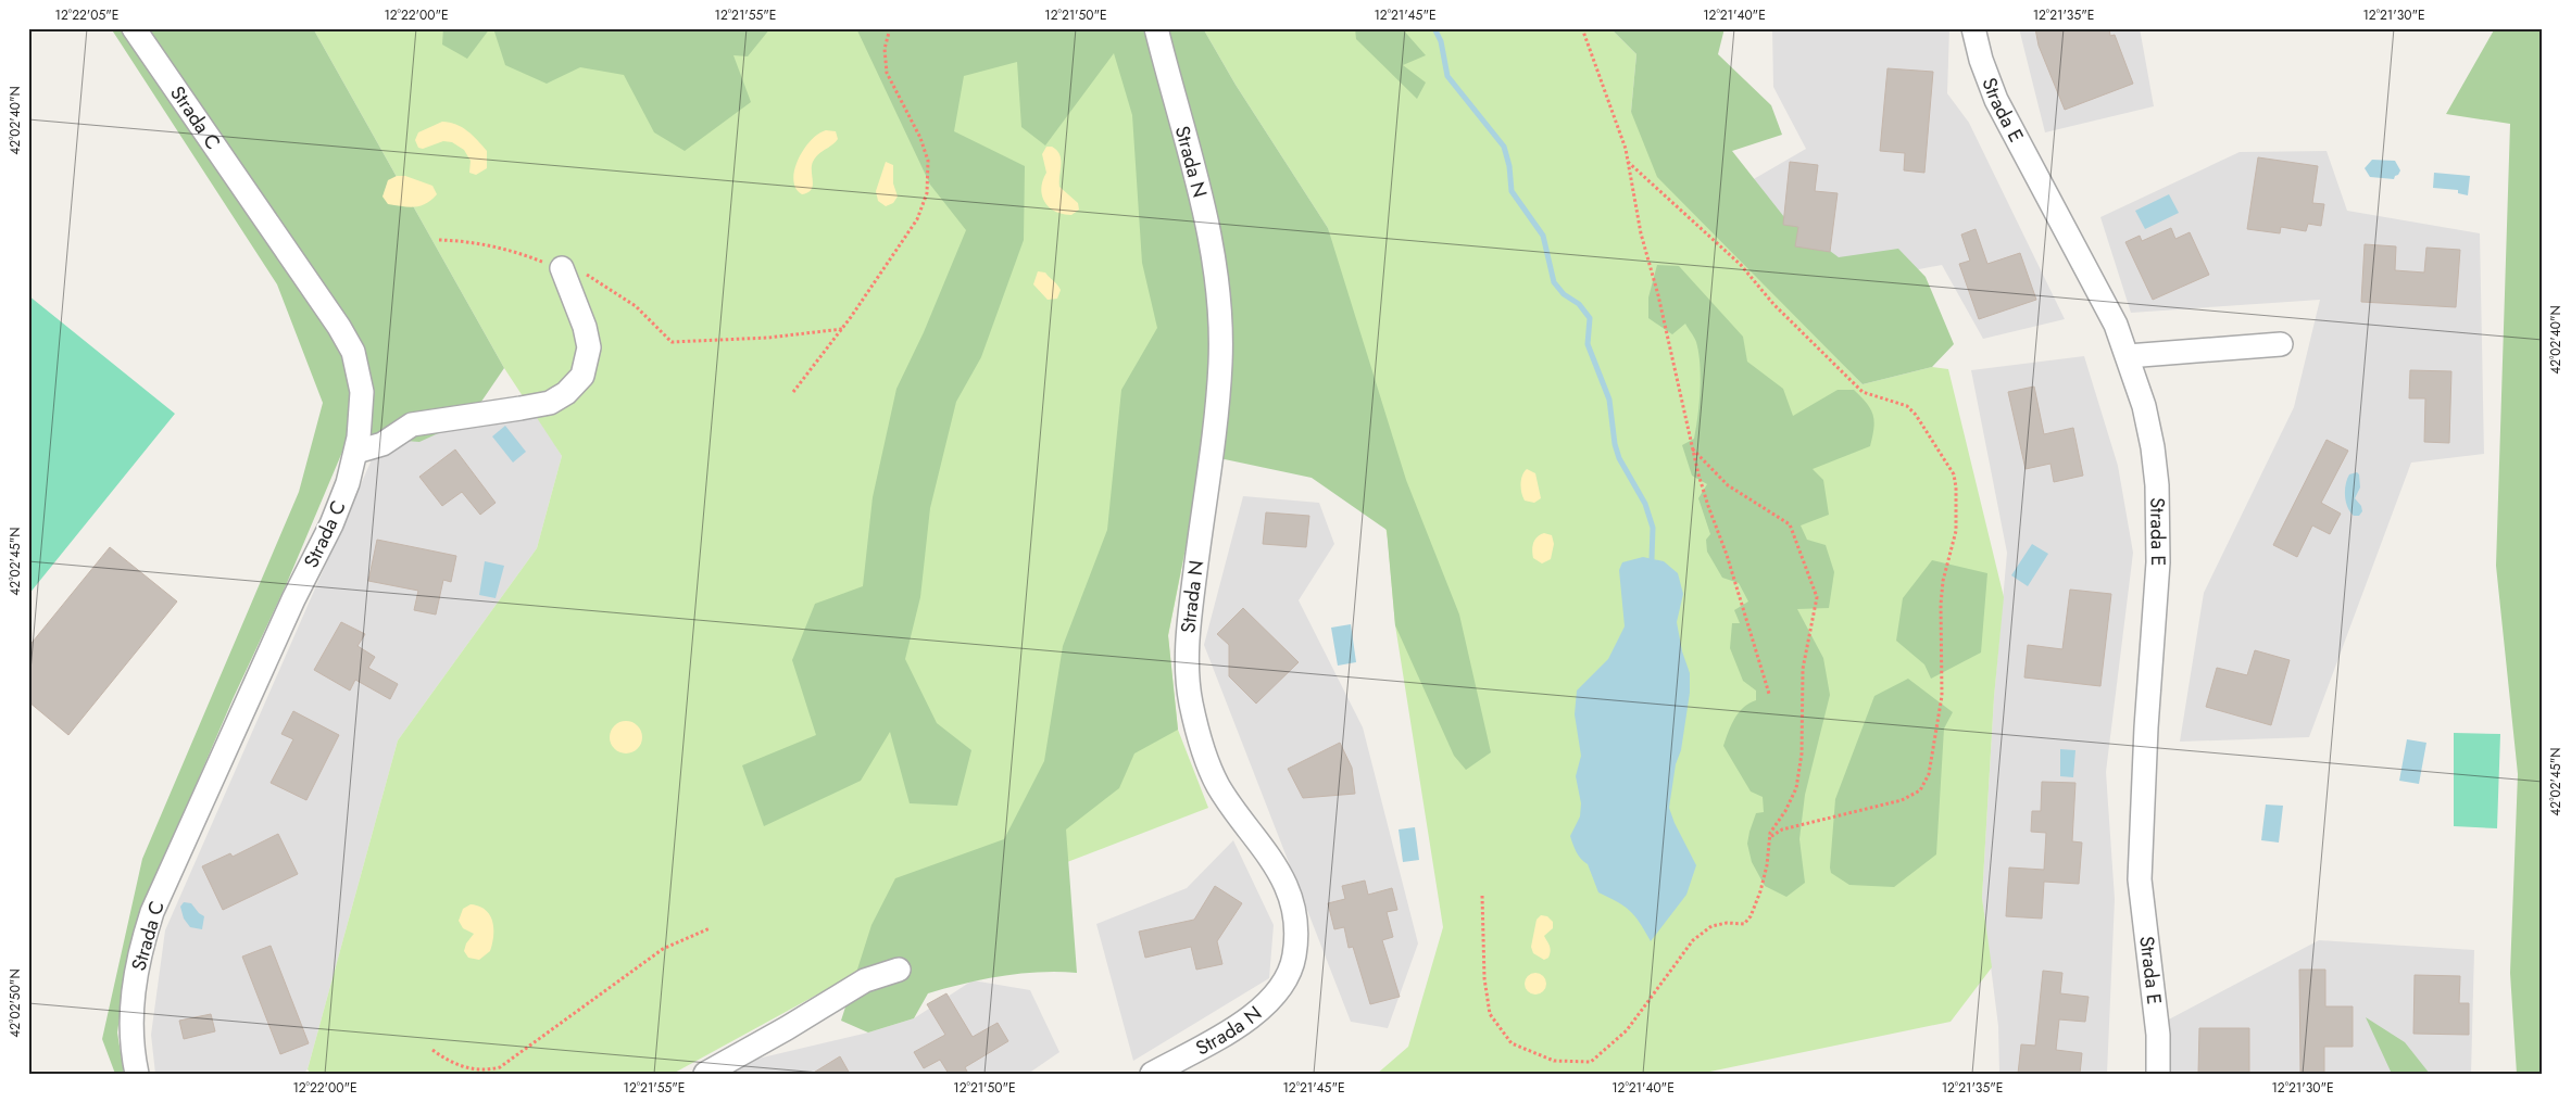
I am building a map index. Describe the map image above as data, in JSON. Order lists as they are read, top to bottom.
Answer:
{
  "streets": {
    "street": ["Strada E", "Strada C", "Strada N"]
  },
  "coordinates": [
    "12°22'05\"E",
    "12°22'00\"E",
    "12°21'55\"E",
    "12°21'50\"E",
    "12°21'45\"E",
    "12°21'40\"E",
    "12°21'35\"E",
    "12°21'30\"E",
    "42°02'40\"N",
    "42°02'45\"N",
    "42°02'50\"N"
  ]
}
